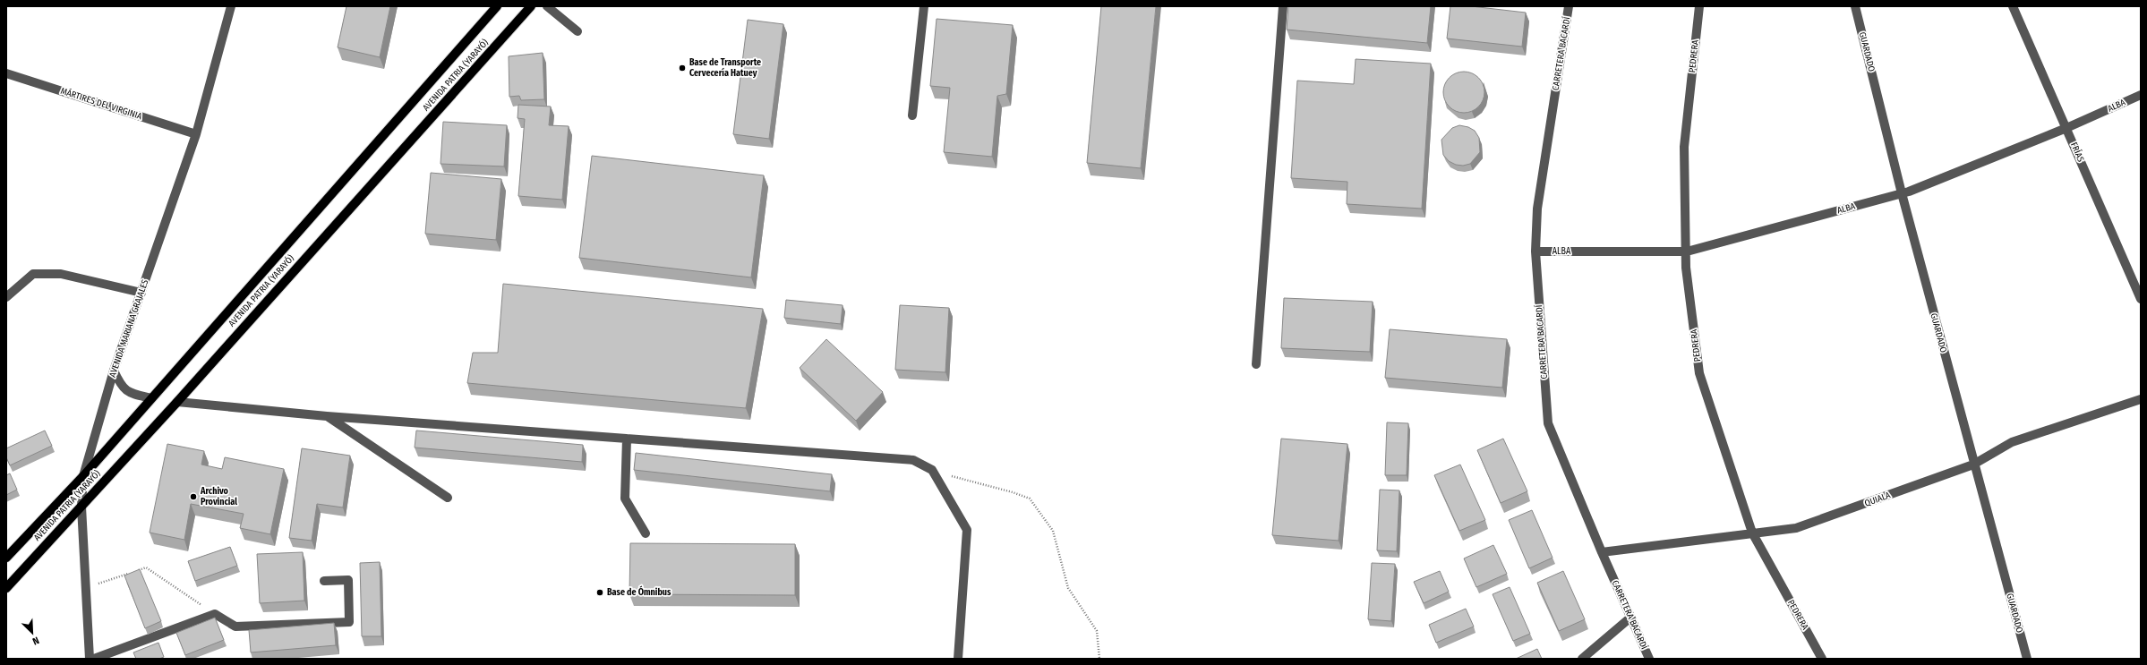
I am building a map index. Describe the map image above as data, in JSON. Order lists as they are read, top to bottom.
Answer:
{
  "streets": {
    "main road": ["AVENIDA PATRIA (YARAYÓ)"],
    "street": [
      "GUARDADO",
      "CARRETERA BACARDÍ",
      "PEDRERA",
      "MÁRTIRES DEL VIRGINIA",
      "ALBA",
      "FRÍAS",
      "AVENIDA MARIANA GRAJALES",
      "QUIALA"
    ]
  },
  "crossings": [
    ["GUARDADO", "ALBA"],
    ["GUARDADO", "QUIALA"],
    ["CARRETERA BACARDÍ", "ALBA"],
    ["CARRETERA BACARDÍ", "QUIALA"],
    ["PEDRERA", "ALBA"],
    ["PEDRERA", "QUIALA"],
    ["AVENIDA PATRIA (YARAYÓ)", "AVENIDA MARIANA GRAJALES"],
    ["MÁRTIRES DEL VIRGINIA", "AVENIDA MARIANA GRAJALES"],
    ["ALBA", "FRÍAS"]
  ],
  "places": ["Base de Transporte Cervecería Hatuey", "Archivo Provincial", "Base de Ómnibus"],
  "north": "bottom right"
}
